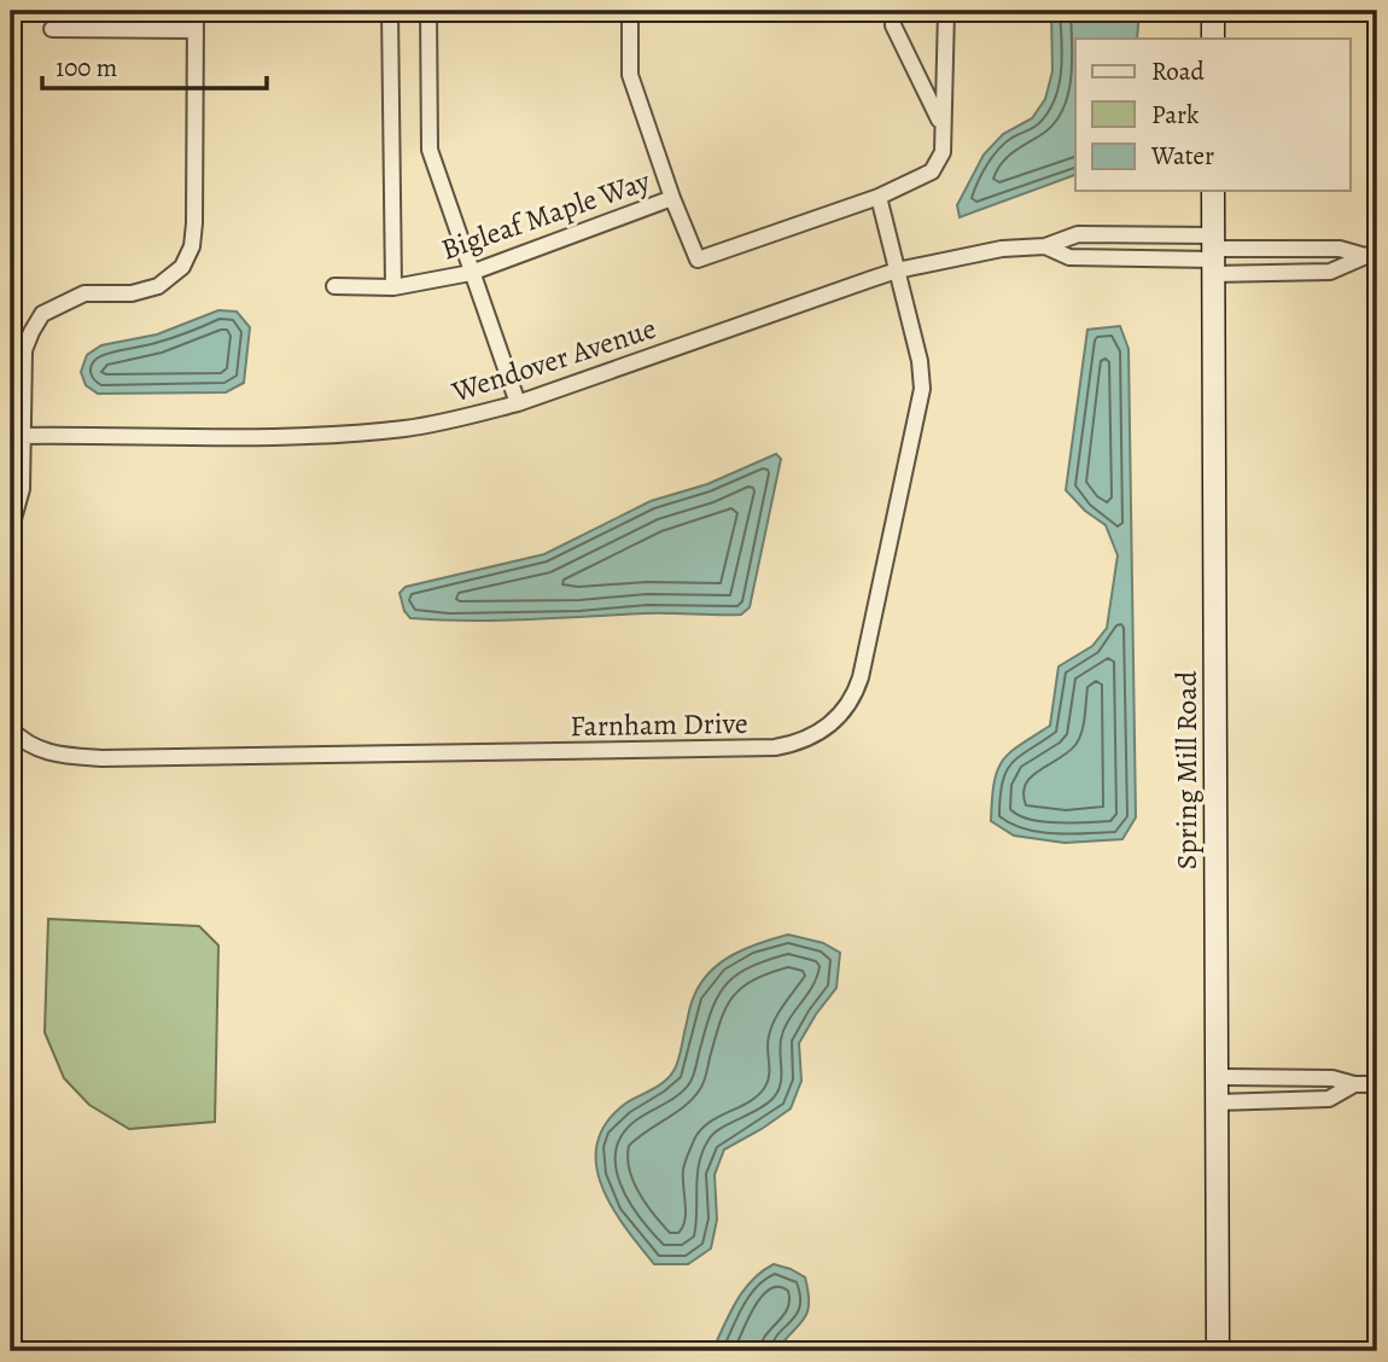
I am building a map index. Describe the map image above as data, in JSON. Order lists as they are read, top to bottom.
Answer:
{
  "streets": {
    "street": [
      "Bigleaf Maple Way",
      "Wendover Avenue",
      "Farnham Drive",
      "Spring Mill Road"
    ]
  },
  "crossings": [
    ["Wendover Avenue", "Farnham Drive"],
    ["Wendover Avenue", "Spring Mill Road"]
  ],
  "legend": ["Road", "Park", "Water"],
  "scale_bar": "100 m"
}
